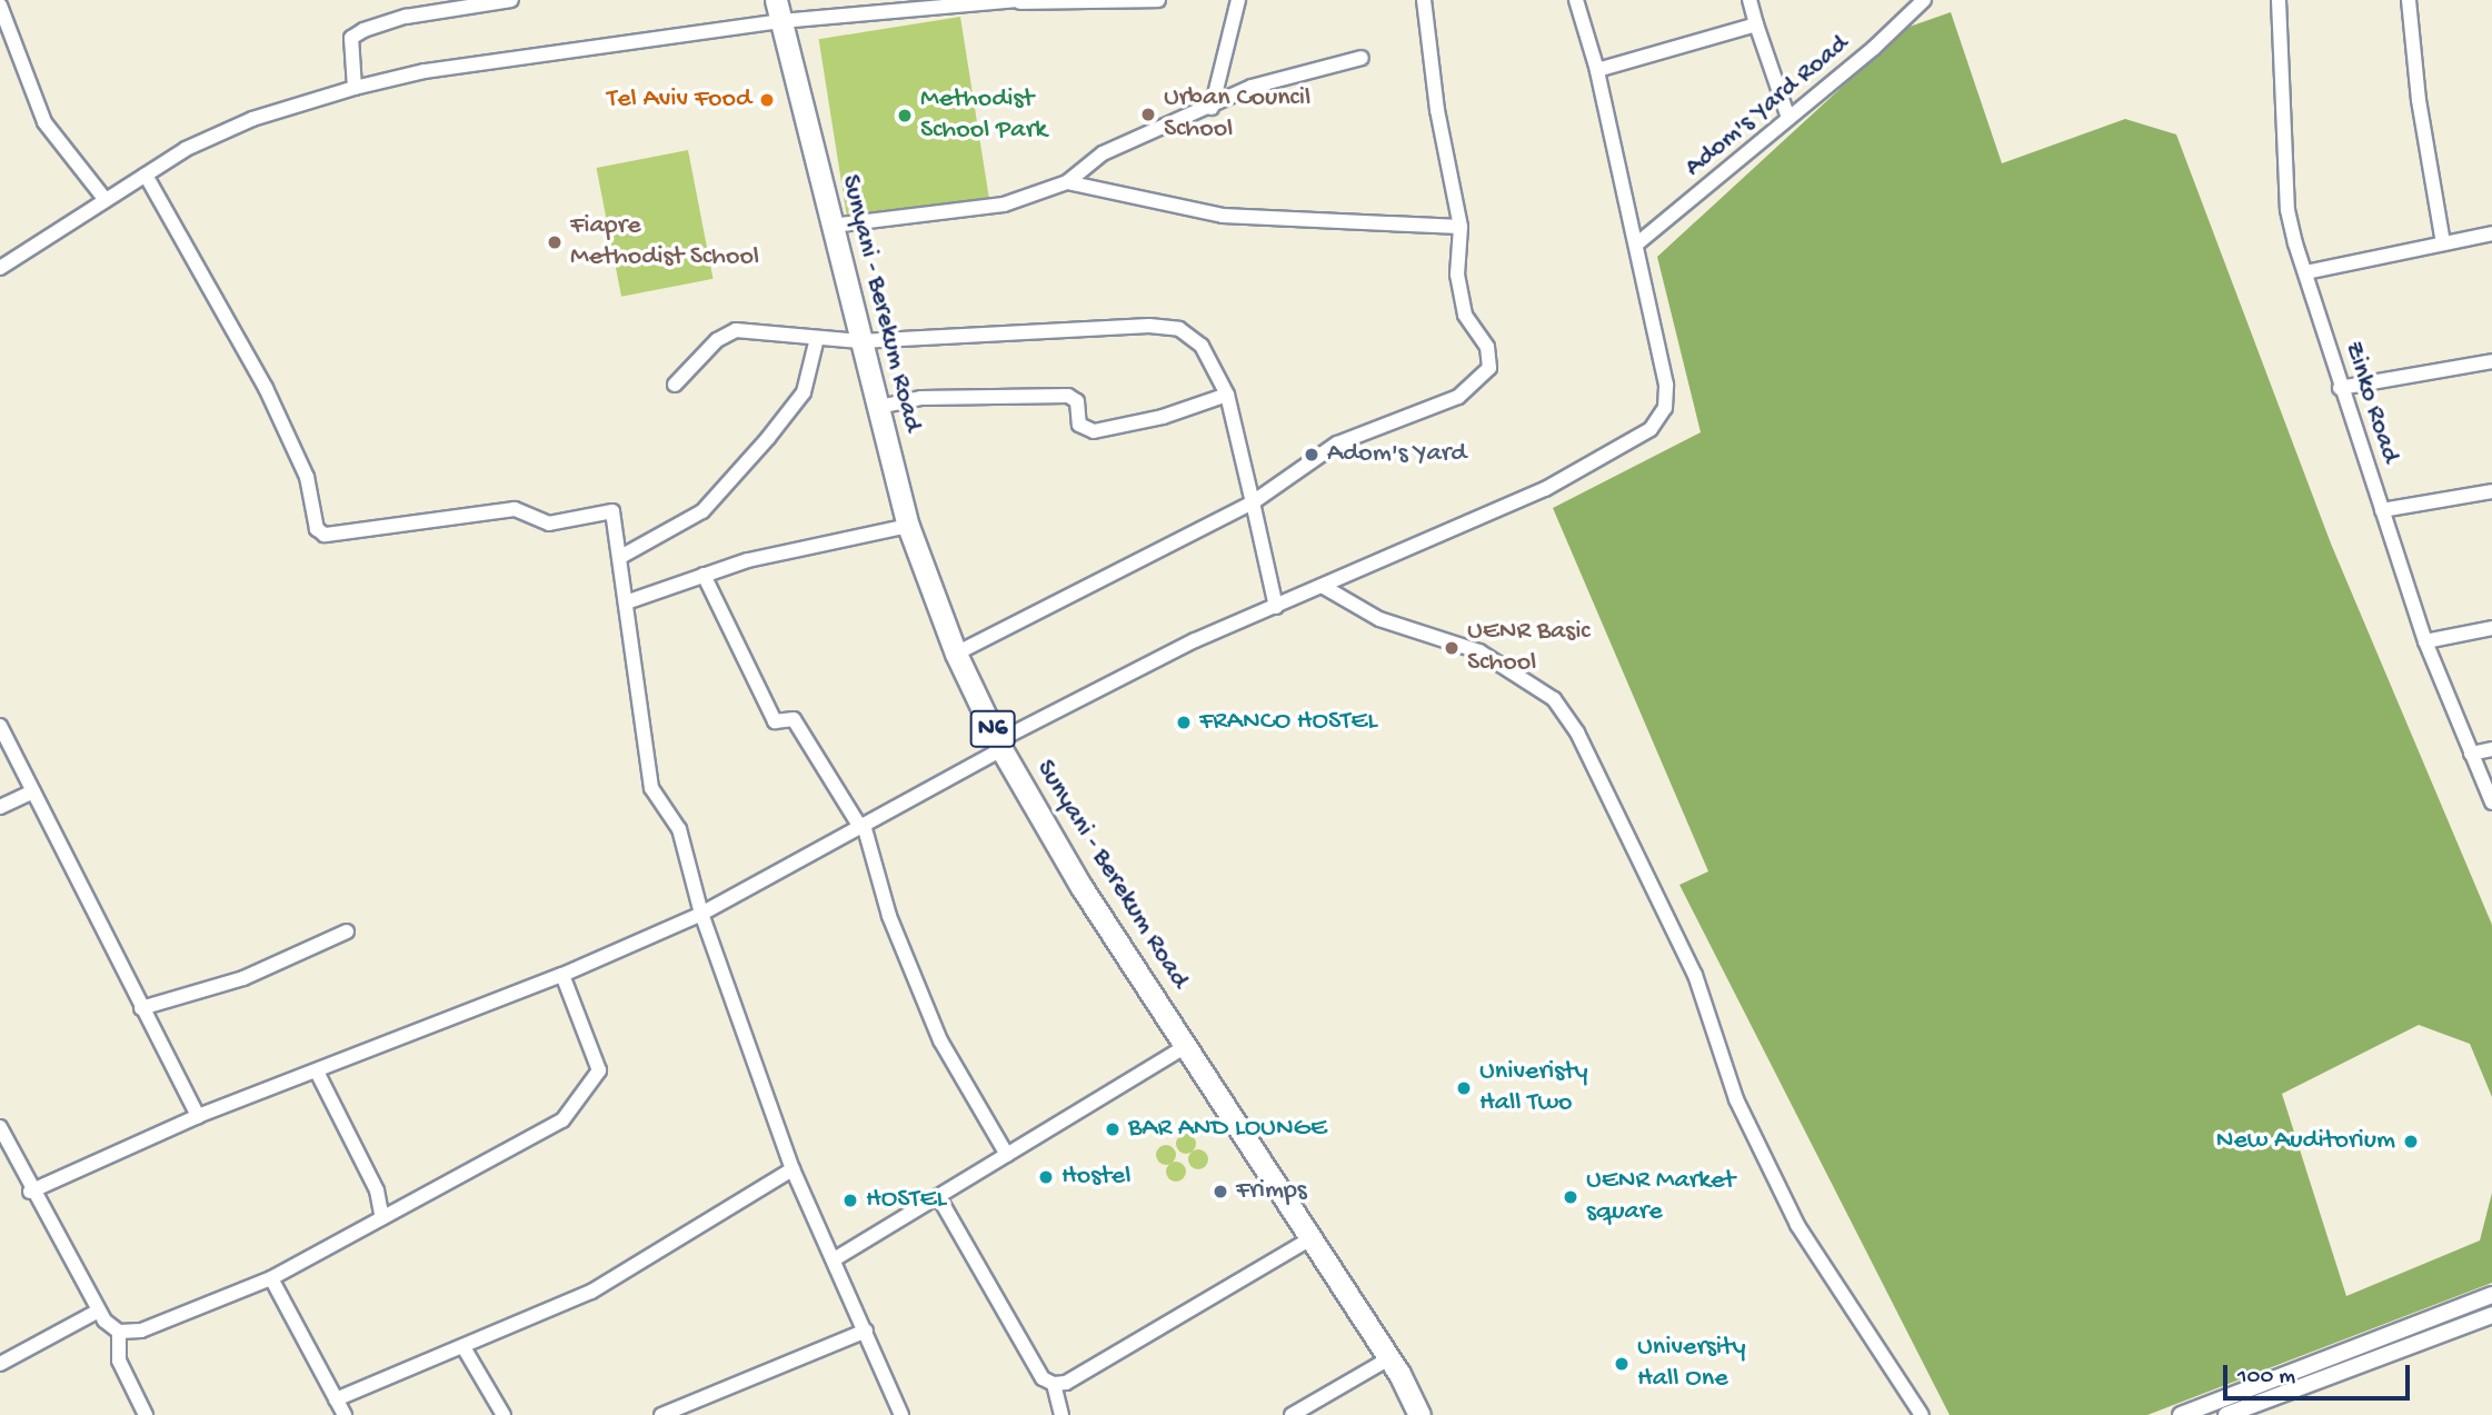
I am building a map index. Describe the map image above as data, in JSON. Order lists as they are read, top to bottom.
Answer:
{
  "streets": {
    "main road": ["Sunyani - Berekum Road", "N6"],
    "street": ["Adom's Yard Road", "Zinko Road"]
  },
  "places": [
    "Tel Aviv Food",
    "Urban Council School",
    "Methodist School Park",
    "Fiapre Methodist School",
    "Adom's Yard",
    "UENR Basic School",
    "FRANCO HOSTEL",
    "Univeristy Hall Two",
    "BAR AND LOUNGE",
    "New Auditorium",
    "Hostel",
    "Frimps",
    "UENR Market square",
    "HOSTEL",
    "University Hall One"
  ],
  "scale_bar": "100 m"
}
